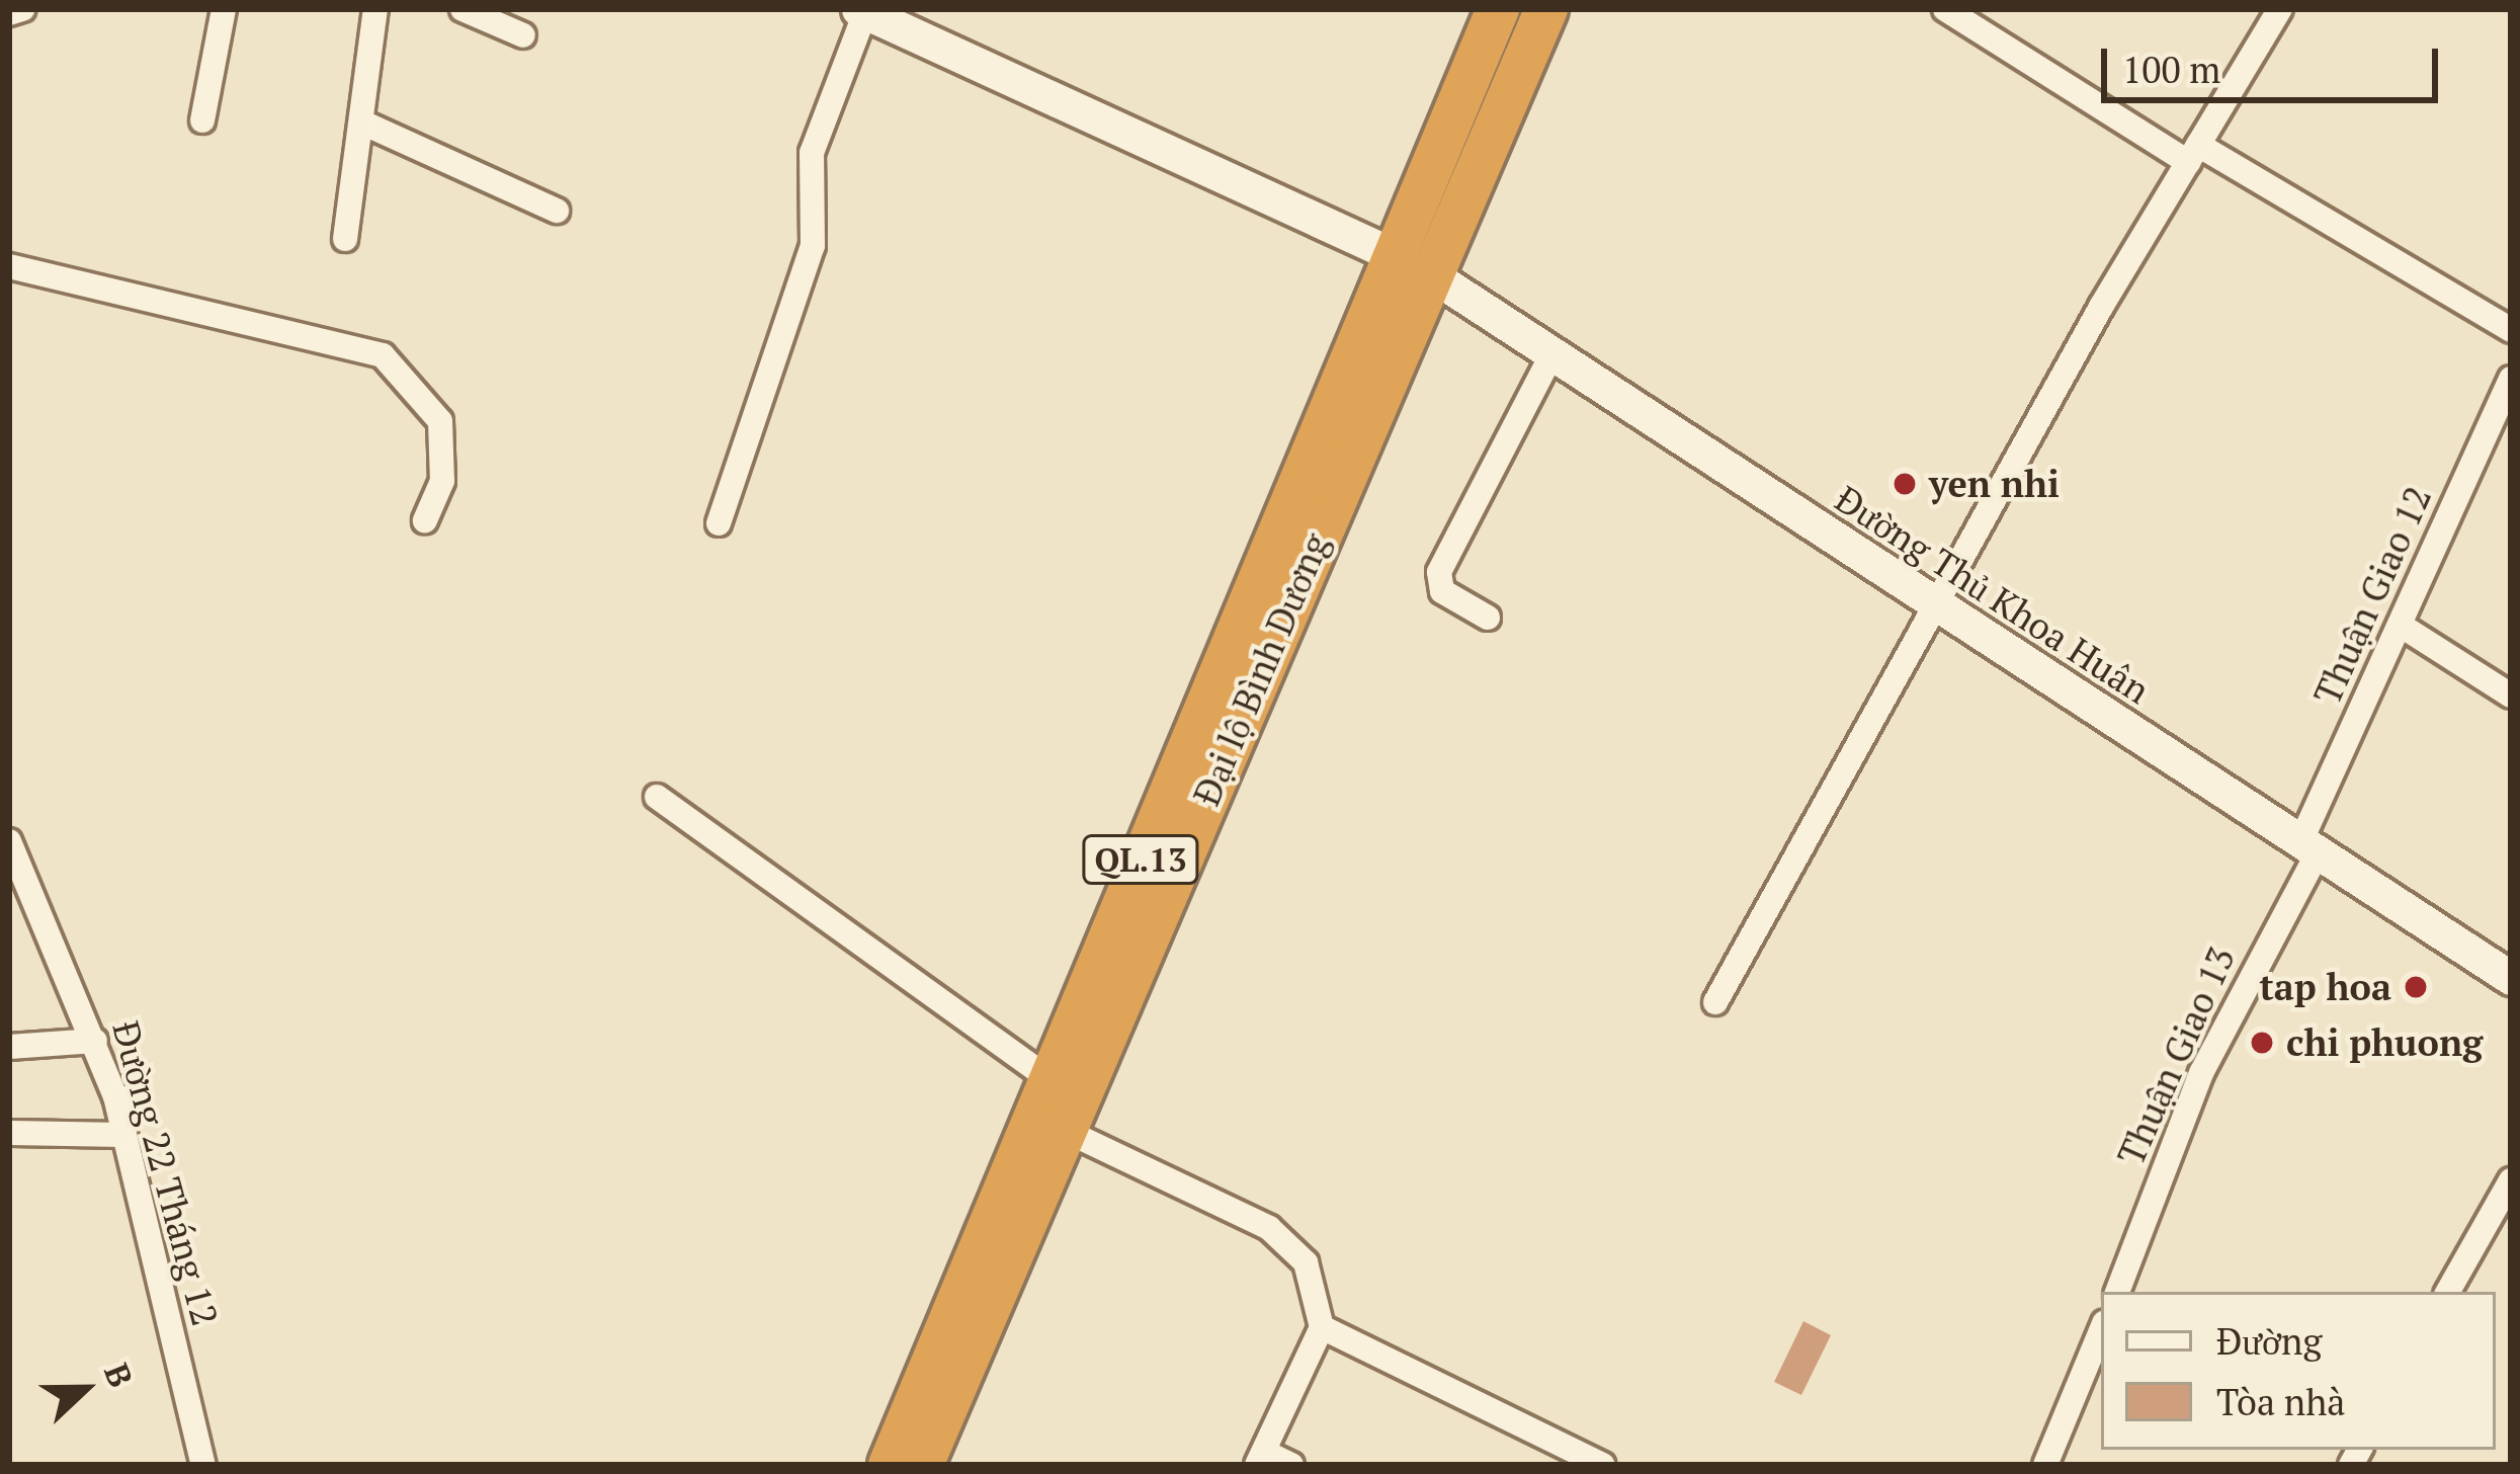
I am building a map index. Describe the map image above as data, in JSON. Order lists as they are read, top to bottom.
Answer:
{
  "streets": {
    "highway": ["Đại lộ Bình Dương", "QL.13"],
    "main road": ["Đường Thủ Khoa Huân"],
    "street": ["Thuận Giao 12", "Thuận Giao 13", "Đường 22 Tháng 12"]
  },
  "crossings": [
    ["Đường Thủ Khoa Huân", "Thuận Giao 12"],
    ["Đường Thủ Khoa Huân", "Đại lộ Bình Dương"],
    ["Đường Thủ Khoa Huân", "Thuận Giao 13"],
    ["Thuận Giao 12", "Thuận Giao 13"]
  ],
  "places": ["yen nhi", "tap hoa", "chi phuong"],
  "legend": ["Đường", "Tòa nhà"],
  "scale_bar": "100 m",
  "north": "right"
}
